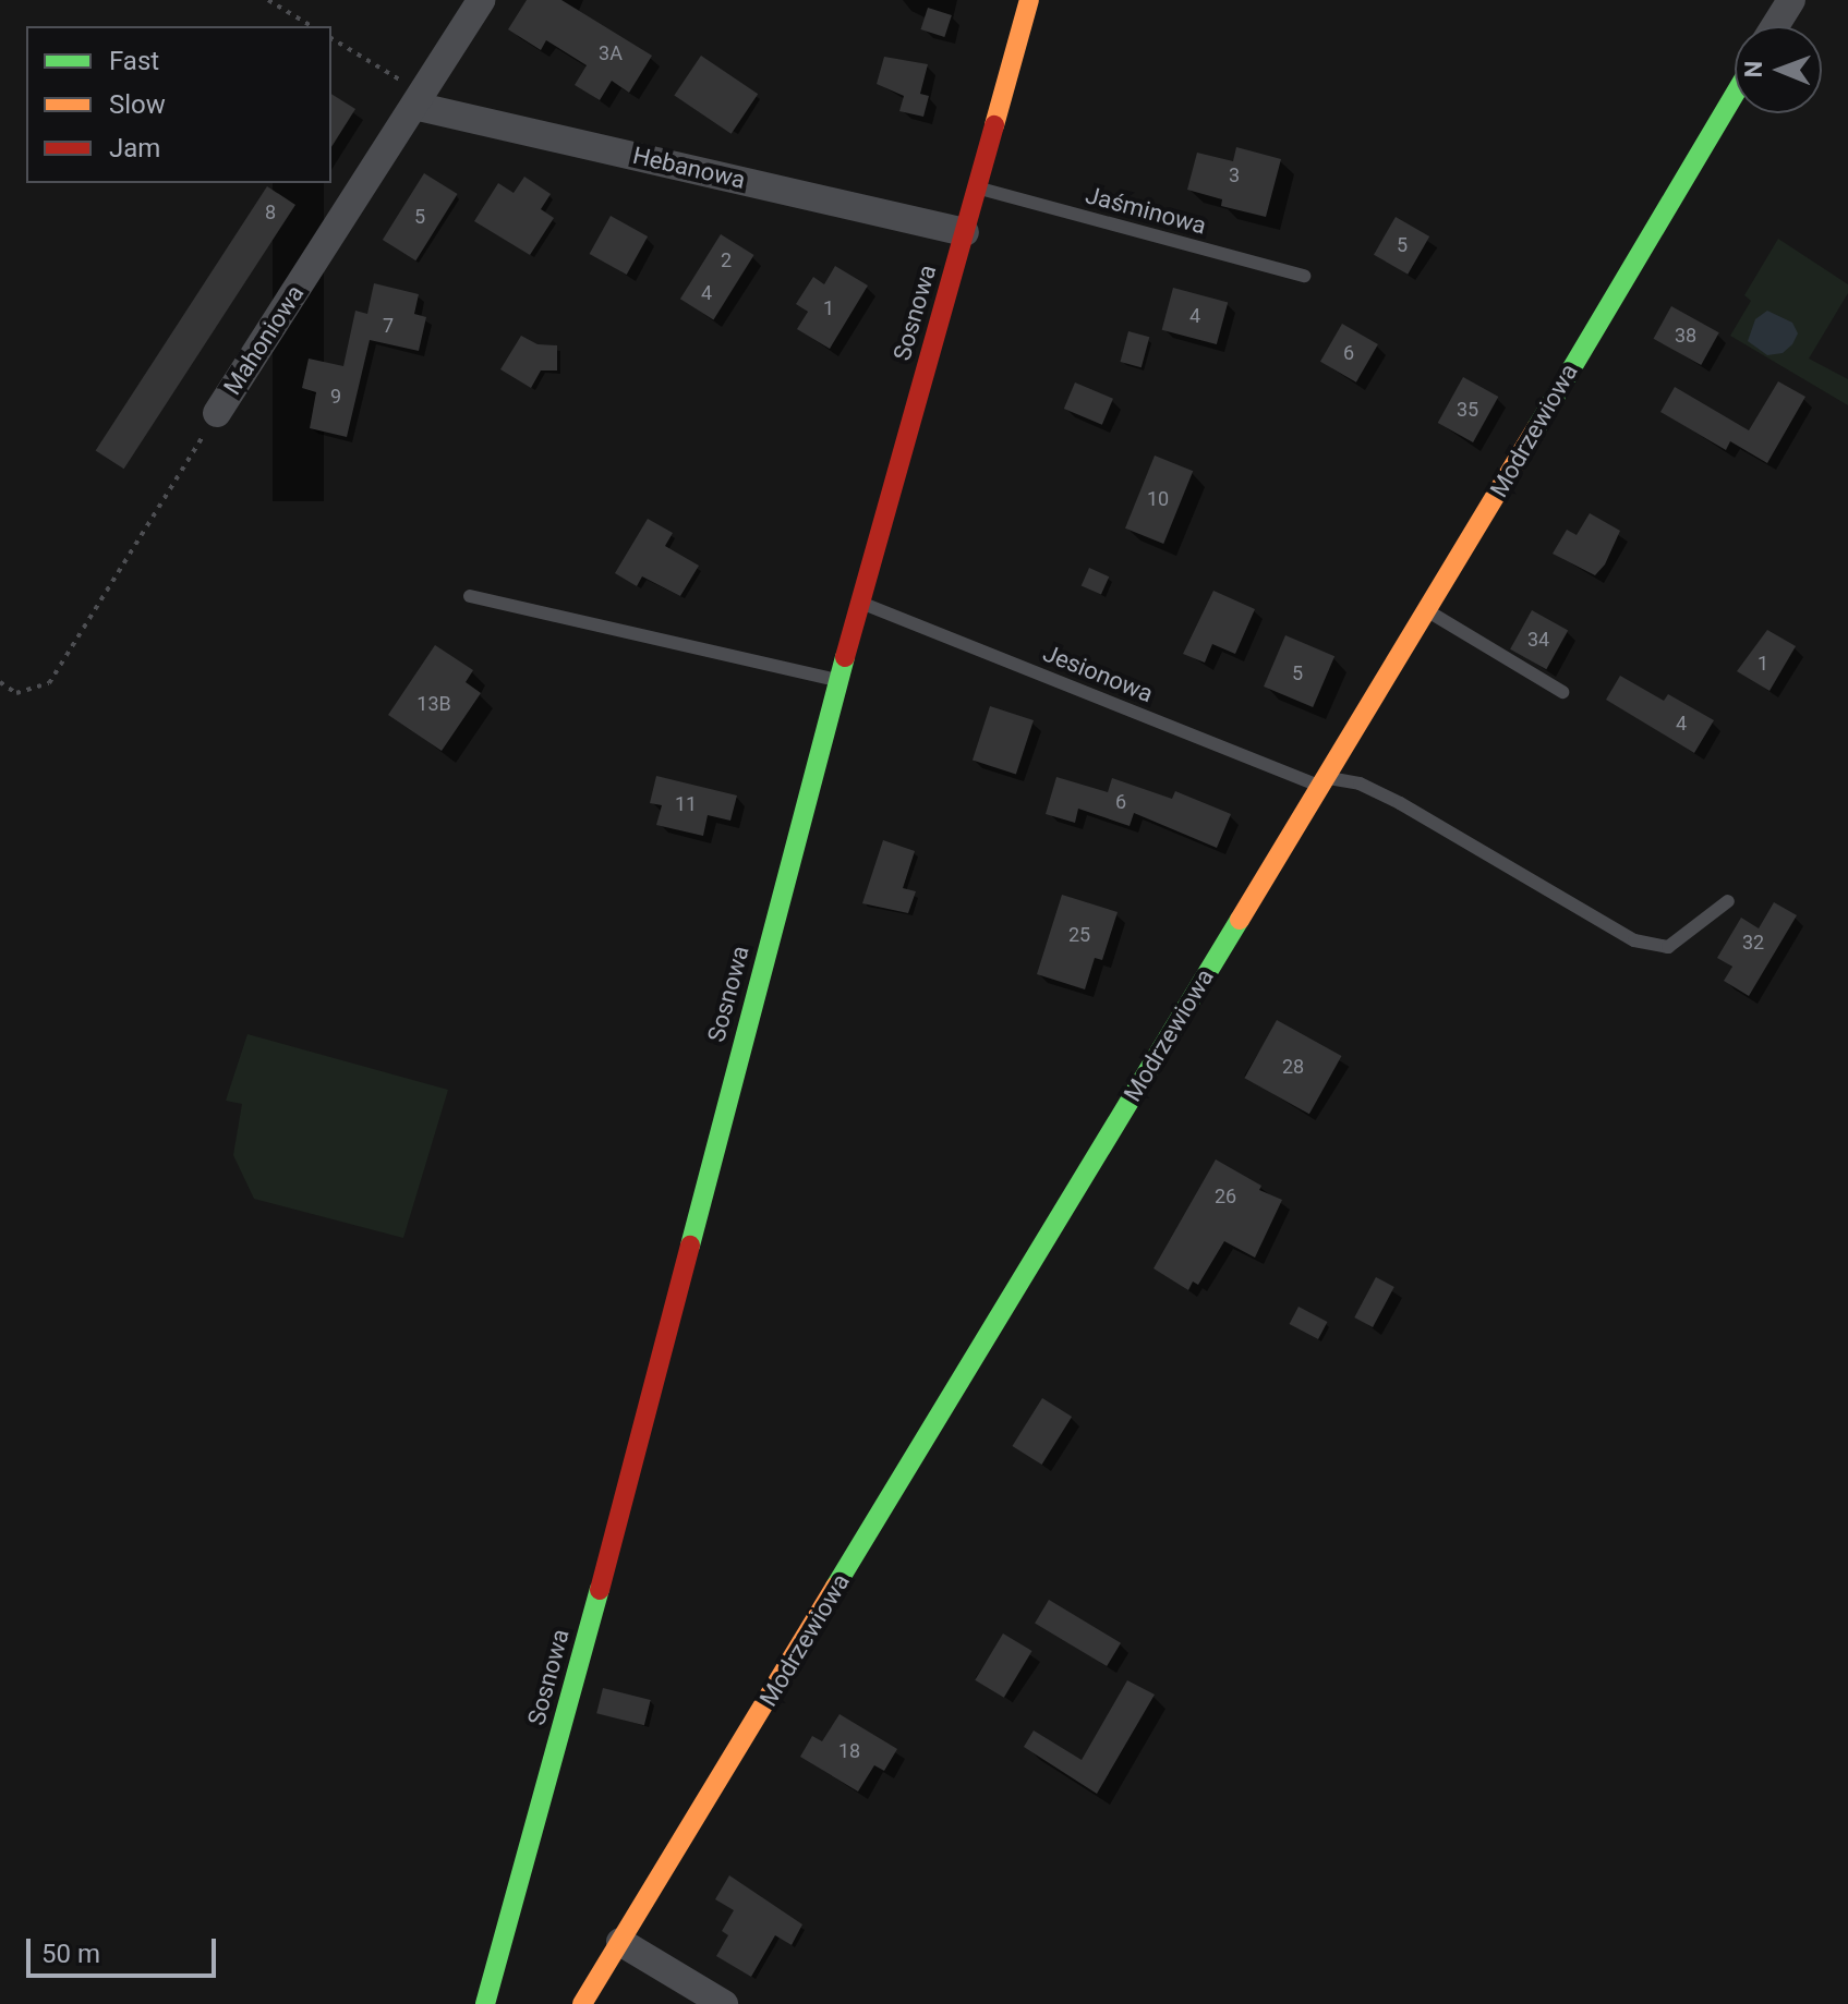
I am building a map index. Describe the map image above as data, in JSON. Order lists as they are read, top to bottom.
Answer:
{
  "streets": {
    "street": [
      "Hebanowa",
      "Sosnowa",
      "Mahoniowa",
      "Modrzewiowa"
    ],
    "lane": ["Jaśminowa", "Jesionowa"]
  },
  "crossings": [
    ["Hebanowa", "Sosnowa"],
    ["Hebanowa", "Mahoniowa"],
    ["Jaśminowa", "Sosnowa"],
    ["Sosnowa", "Jesionowa"],
    ["Modrzewiowa", "Jesionowa"]
  ],
  "house_numbers": [
    "3A",
    "3",
    "8",
    "5",
    "5",
    "2",
    "4",
    "1",
    "4",
    "7",
    "38",
    "6",
    "9",
    "35",
    "10",
    "34",
    "1",
    "5",
    "13B",
    "4",
    "6",
    "11",
    "25",
    "32",
    "28",
    "26",
    "18"
  ],
  "legend": ["Fast", "Slow", "Jam"],
  "scale_bar": "50 m",
  "north": "left"
}
